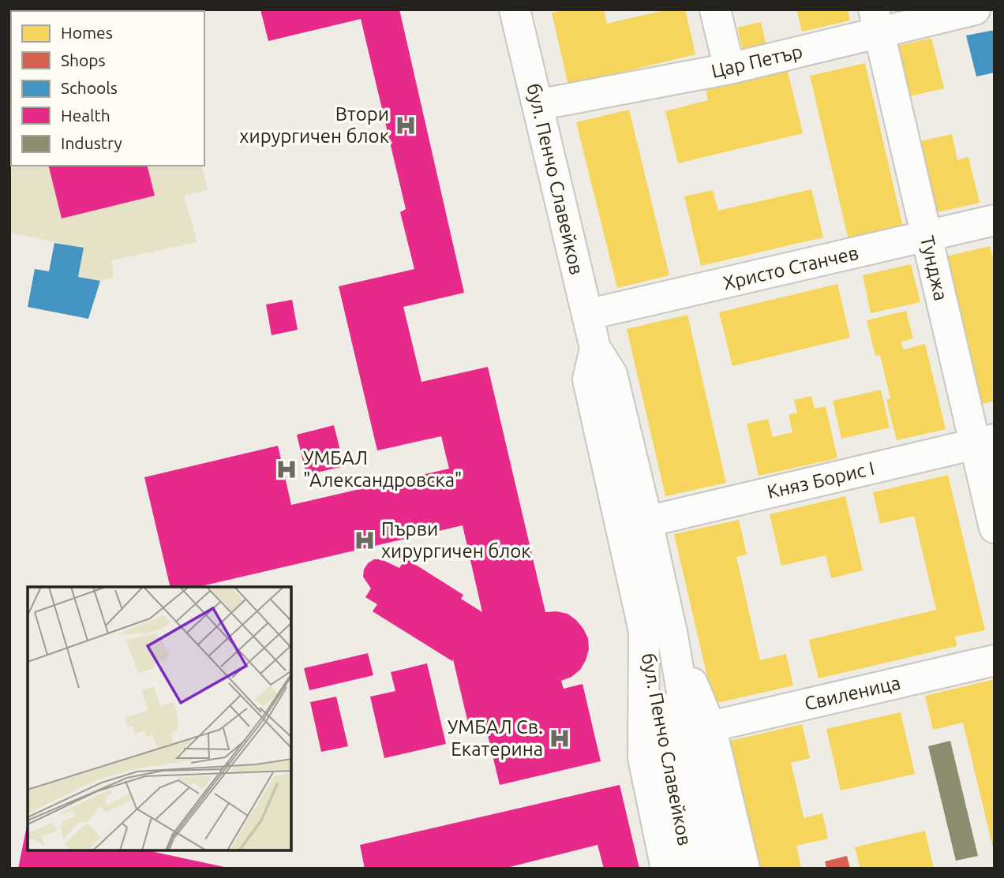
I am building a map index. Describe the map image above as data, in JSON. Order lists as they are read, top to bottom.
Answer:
{
  "streets": {
    "street": [
      "Цар Петър",
      "бул. Пенчо Славейков",
      "Христо Станчев",
      "Тунджа",
      "Княз Борис I",
      "Свиленица"
    ]
  },
  "crossings": [
    ["Цар Петър", "бул. Пенчо Славейков"],
    ["Цар Петър", "Тунджа"],
    ["бул. Пенчо Славейков", "Христо Станчев"],
    ["бул. Пенчо Славейков", "Княз Борис I"],
    ["бул. Пенчо Славейков", "Свиленица"],
    ["Христо Станчев", "Тунджа"],
    ["Тунджа", "Княз Борис I"]
  ],
  "places": {
    "hospital": [
      "Втори хирургичен блок",
      "УМБАЛ \"Александровска\"",
      "Първи хирургичен блок",
      "УМБАЛ Св. Екатерина"
    ]
  },
  "legend": [
    "Homes",
    "Shops",
    "Schools",
    "Health",
    "Industry"
  ]
}
